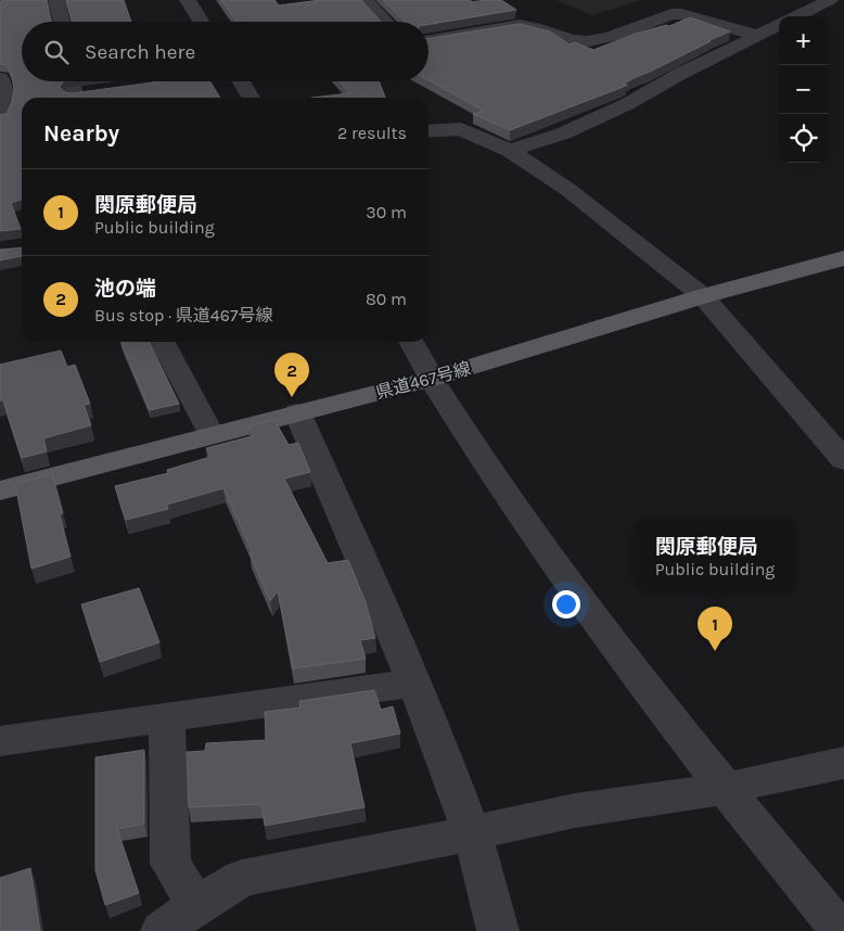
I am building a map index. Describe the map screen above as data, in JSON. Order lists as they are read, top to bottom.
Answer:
{
  "streets": {
    "main road": ["県道467号線"]
  },
  "page": {
    "map_buttons": ["+", "−"],
    "search": "Search here",
    "heading": ["Nearby", "2 results"],
    "list": [
      {
        "mark": "1",
        "name": "関原郵便局",
        "note": "Public building",
        "value": "30 m"
      },
      {
        "mark": "2",
        "name": "池の端",
        "note": "Bus stop · 県道467号線",
        "value": "80 m"
      }
    ],
    "pins": ["2", "1"],
    "popup": ["関原郵便局", "Public building"]
  }
}
